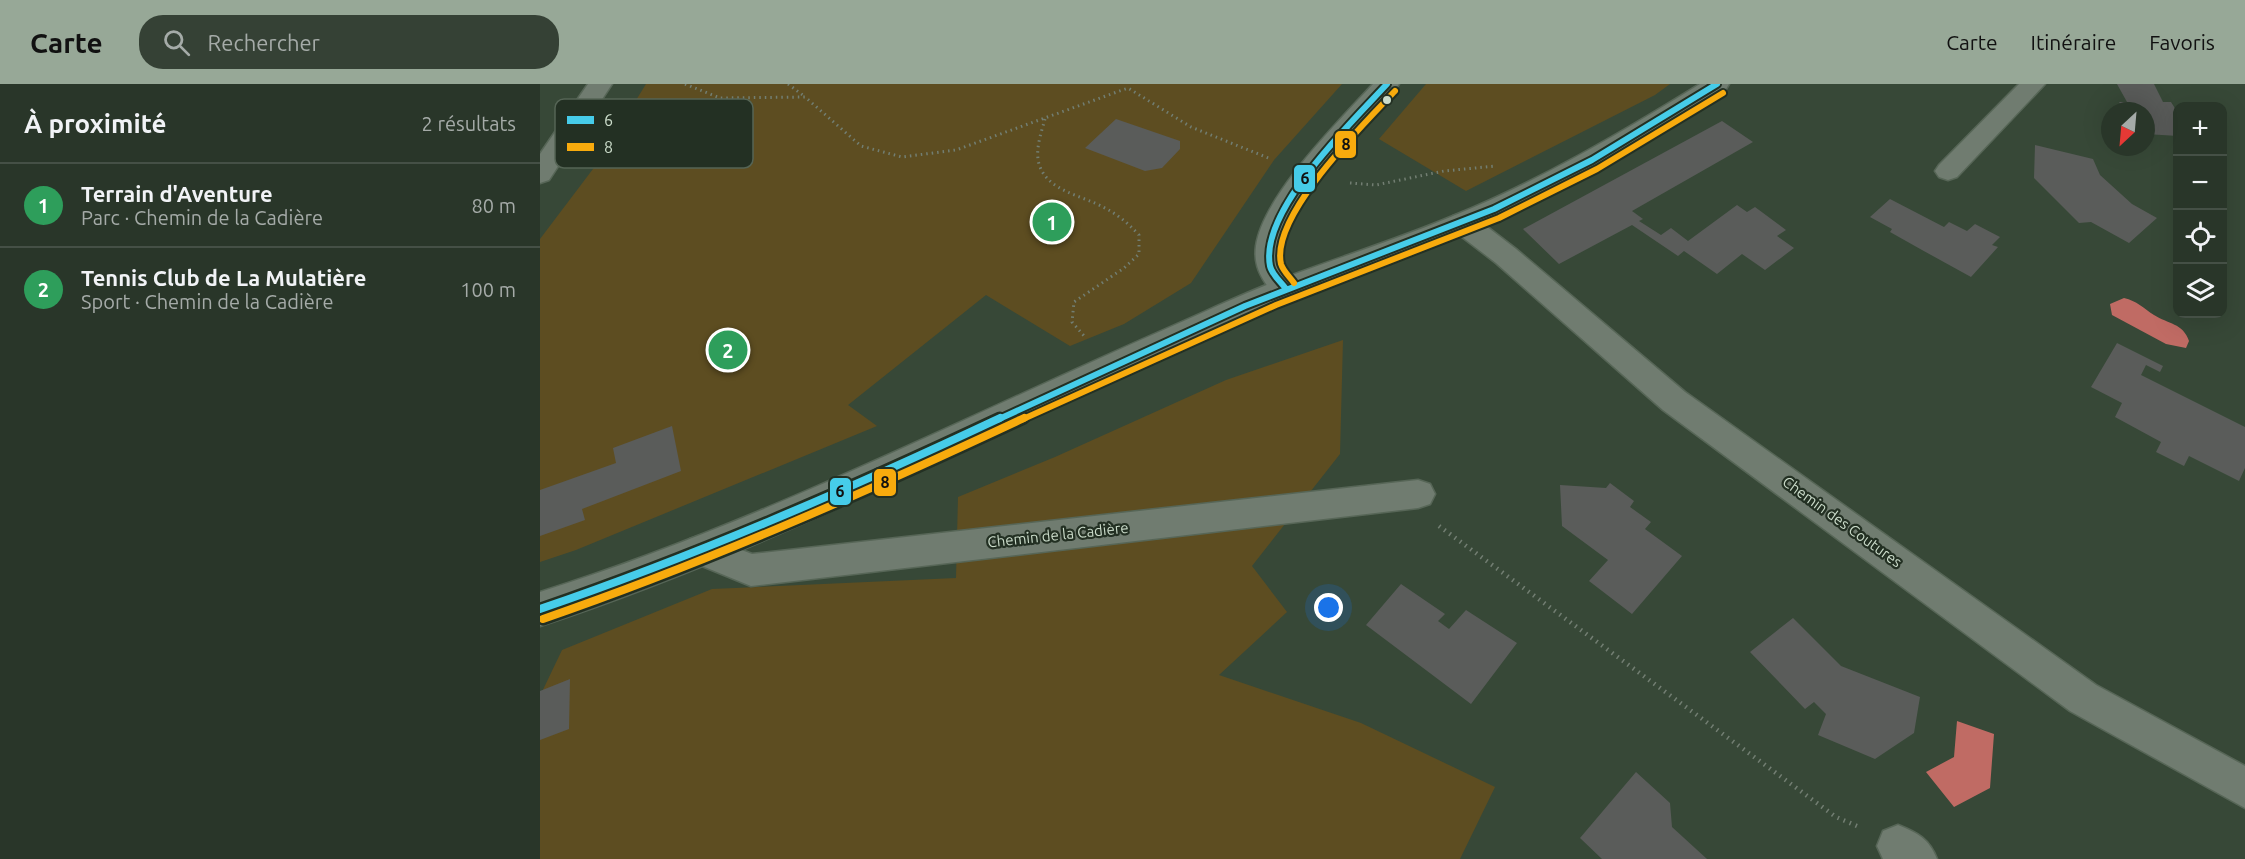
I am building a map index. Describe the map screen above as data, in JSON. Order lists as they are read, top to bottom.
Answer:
{
  "streets": {
    "street": ["Chemin des Coutures", "Chemin de la Cadière"]
  },
  "lines": ["transit line 6", "transit line 8"],
  "legend": ["6", "8"],
  "north": "bottom left",
  "page": {
    "header": "Carte",
    "search": "Rechercher",
    "nav": ["Carte", "Itinéraire", "Favoris"],
    "heading": ["À proximité", "2 résultats"],
    "map_buttons": ["+", "−"],
    "list": [
      {
        "mark": "1",
        "name": "Terrain d'Aventure",
        "note": "Parc · Chemin de la Cadière",
        "value": "80 m"
      },
      {
        "mark": "2",
        "name": "Tennis Club de La Mulatière",
        "note": "Sport · Chemin de la Cadière",
        "value": "100 m"
      }
    ],
    "pins": ["1", "2"]
  }
}
